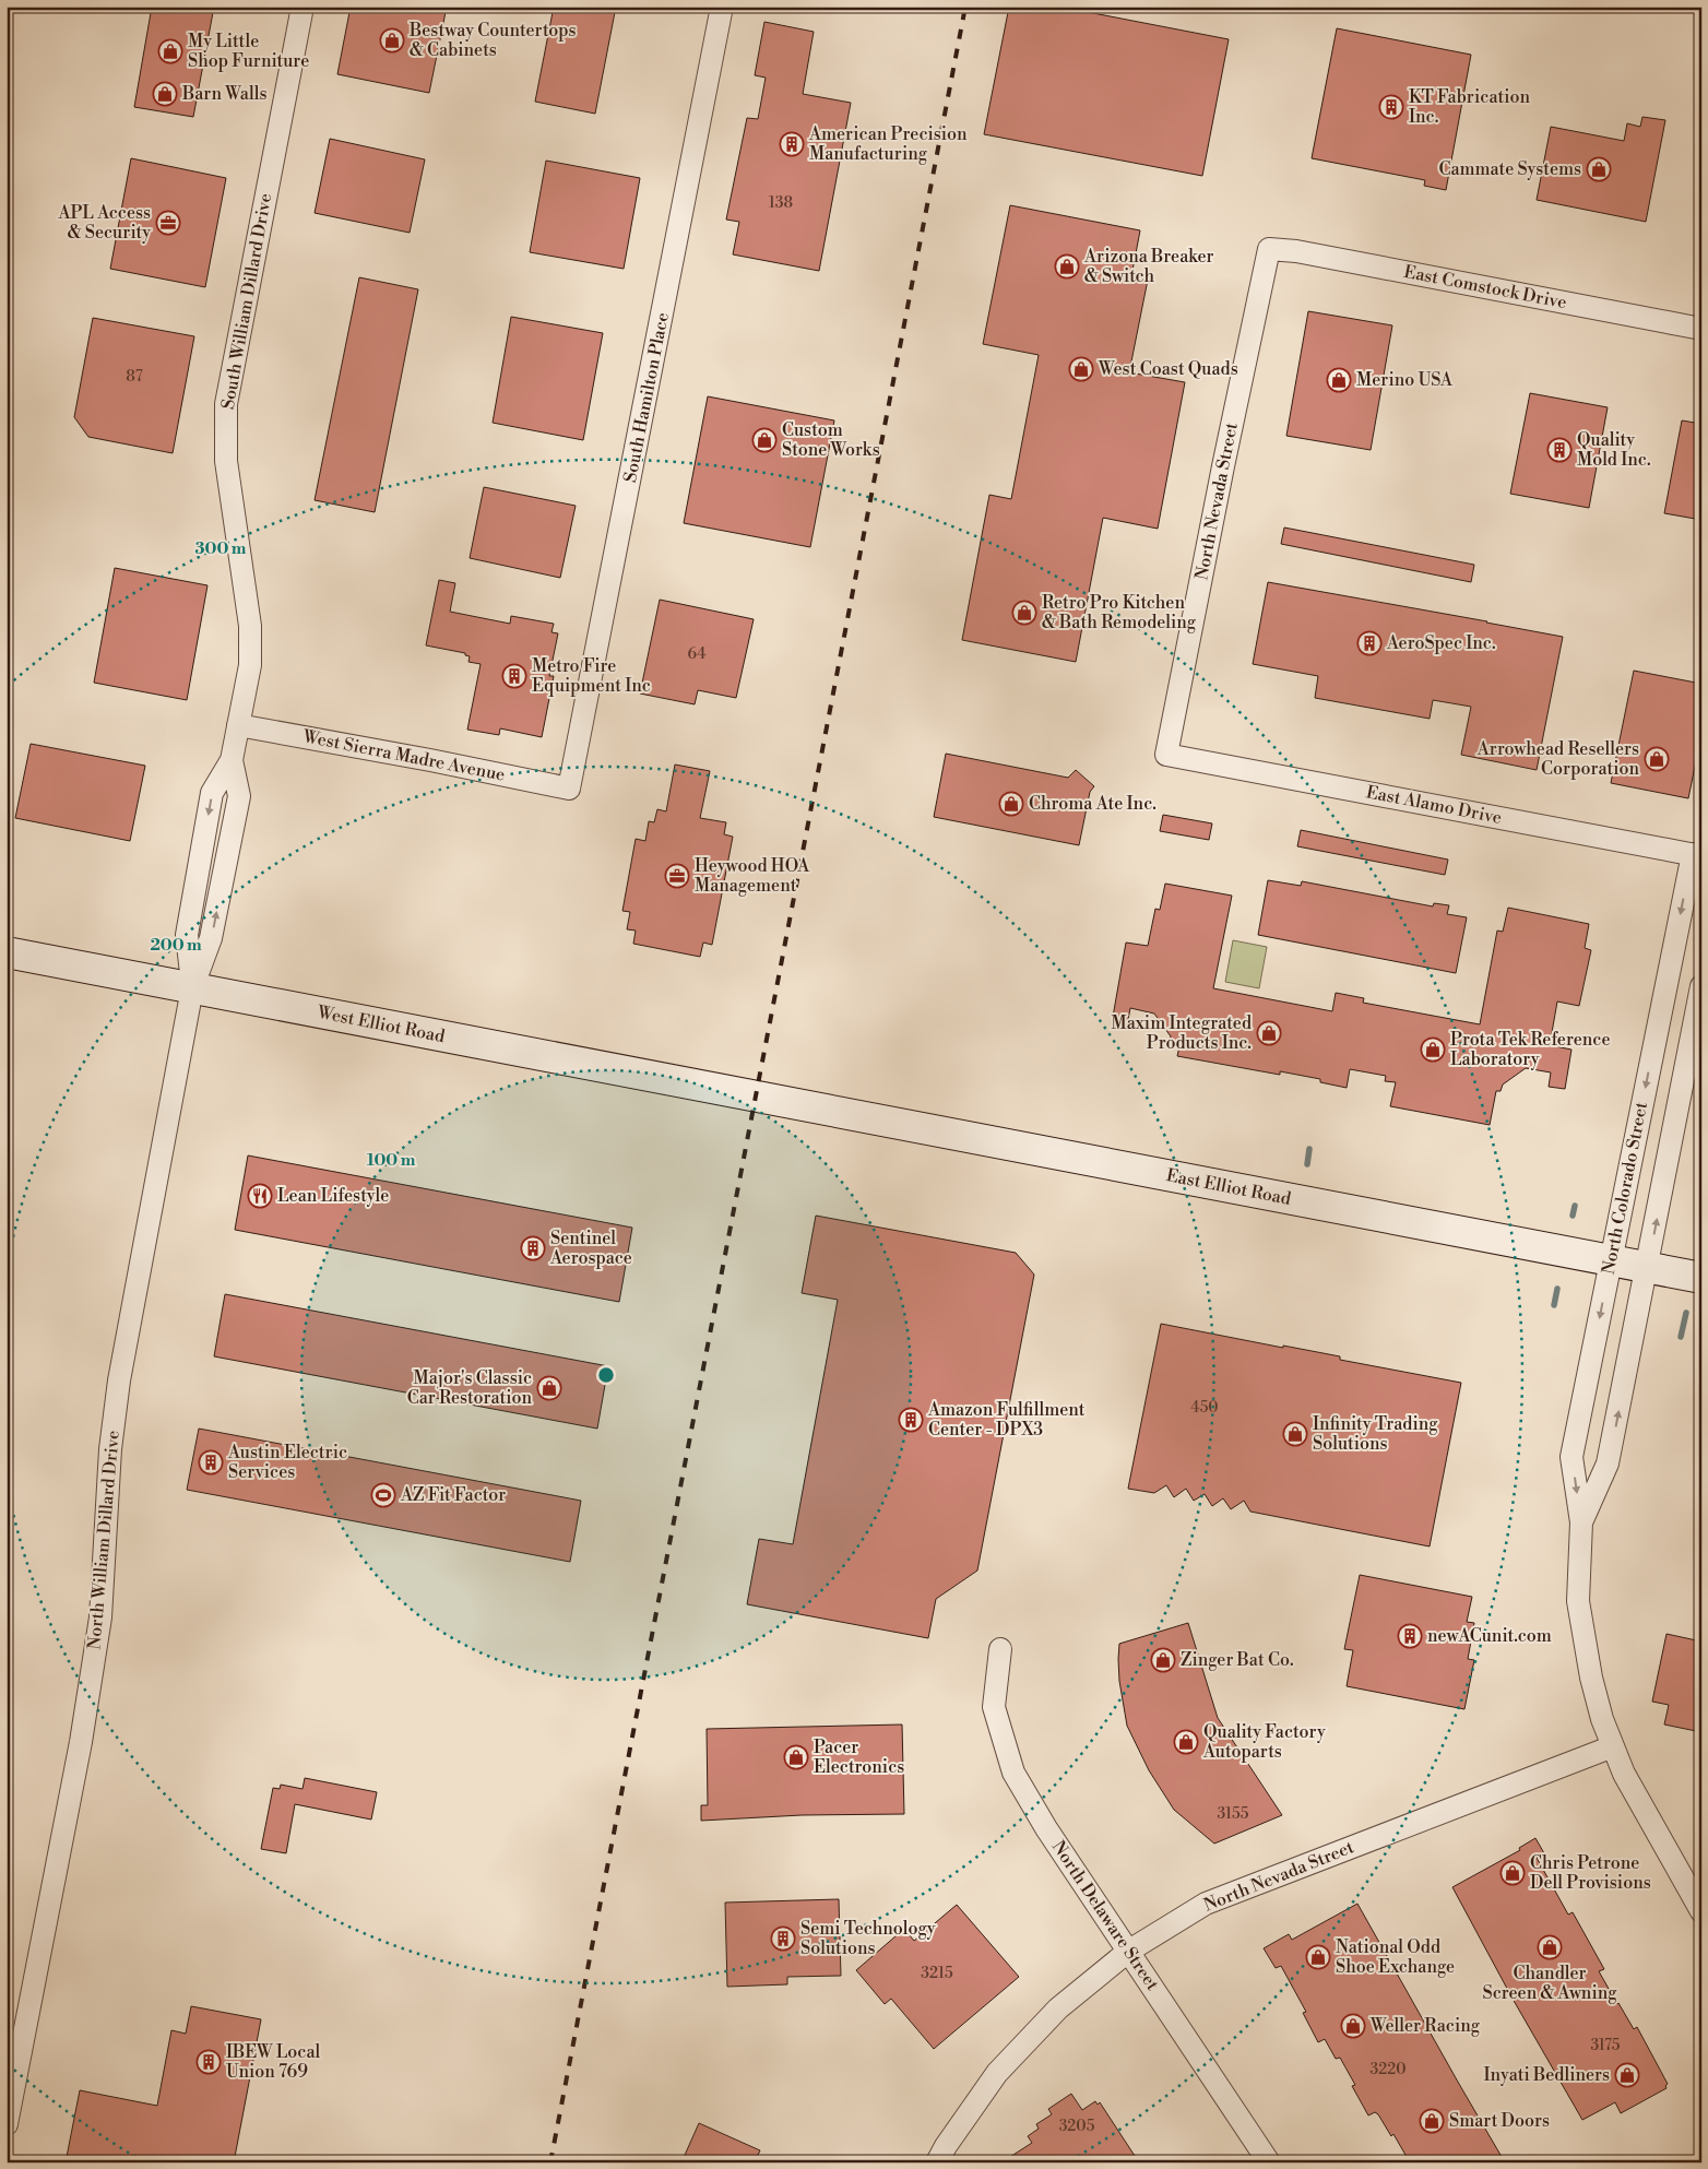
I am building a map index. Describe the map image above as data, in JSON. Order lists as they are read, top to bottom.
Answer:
{
  "streets": {
    "main road": ["West Elliot Road", "East Elliot Road"],
    "street": [
      "East Comstock Drive",
      "South William Dillard Drive",
      "South Hamilton Place",
      "North Nevada Street",
      "West Sierra Madre Avenue",
      "East Alamo Drive",
      "North Colorado Street",
      "North William Dillard Drive",
      "North Delaware Street"
    ]
  },
  "crossings": [
    ["East Comstock Drive", "North Nevada Street"],
    ["South William Dillard Drive", "West Sierra Madre Avenue"],
    ["South William Dillard Drive", "West Elliot Road"],
    ["South William Dillard Drive", "North William Dillard Drive"],
    ["South Hamilton Place", "West Sierra Madre Avenue"],
    ["North Nevada Street", "East Alamo Drive"],
    ["North Nevada Street", "North Colorado Street"],
    ["North Nevada Street", "North Delaware Street"],
    ["East Alamo Drive", "North Colorado Street"],
    ["West Elliot Road", "East Elliot Road"],
    ["West Elliot Road", "North William Dillard Drive"],
    ["East Elliot Road", "North Colorado Street"]
  ],
  "places": {
    "shop": [
      "Bestway Countertops & Cabinets",
      "My Little Shop Furniture",
      "Barn Walls",
      "Cammate Systems",
      "Arizona Breaker & Switch",
      "West Coast Quads",
      "Merino USA",
      "Custom Stone Works",
      "Retro Pro Kitchen & Bath Remodeling",
      "Arrowhead Resellers Corporation",
      "Chroma Ate Inc.",
      "Maxim Integrated Products Inc.",
      "Prota Tek Reference Laboratory",
      "Major's Classic Car Restoration",
      "Infinity Trading Solutions",
      "Zinger Bat Co.",
      "Quality Factory Autoparts",
      "Pacer Electronics",
      "Chris Petrone Dell Provisions",
      "Chandler Screen & Awning",
      "National Odd Shoe Exchange",
      "Weller Racing",
      "Inyati Bedliners",
      "Smart Doors"
    ],
    "building": [
      "KT Fabrication Inc.",
      "American Precision Manufacturing",
      "Quality Mold Inc.",
      "AeroSpec Inc.",
      "Metro Fire Equipment Inc",
      "Sentinel Aerospace",
      "Amazon Fulfillment Center - DPX3",
      "Austin Electric Services",
      "newACunit.com",
      "Semi Technology Solutions",
      "IBEW Local Union 769"
    ],
    "office": ["APL Access & Security", "Heywood HOA Management"],
    "restaurant": ["Lean Lifestyle"],
    "sports": ["AZ Fit Factor"]
  },
  "house_numbers": [
    "138",
    "87",
    "64",
    "450",
    "3155",
    "3215",
    "3175",
    "3220",
    "3205"
  ],
  "rings": ["300 m", "200 m", "100 m"]
}
